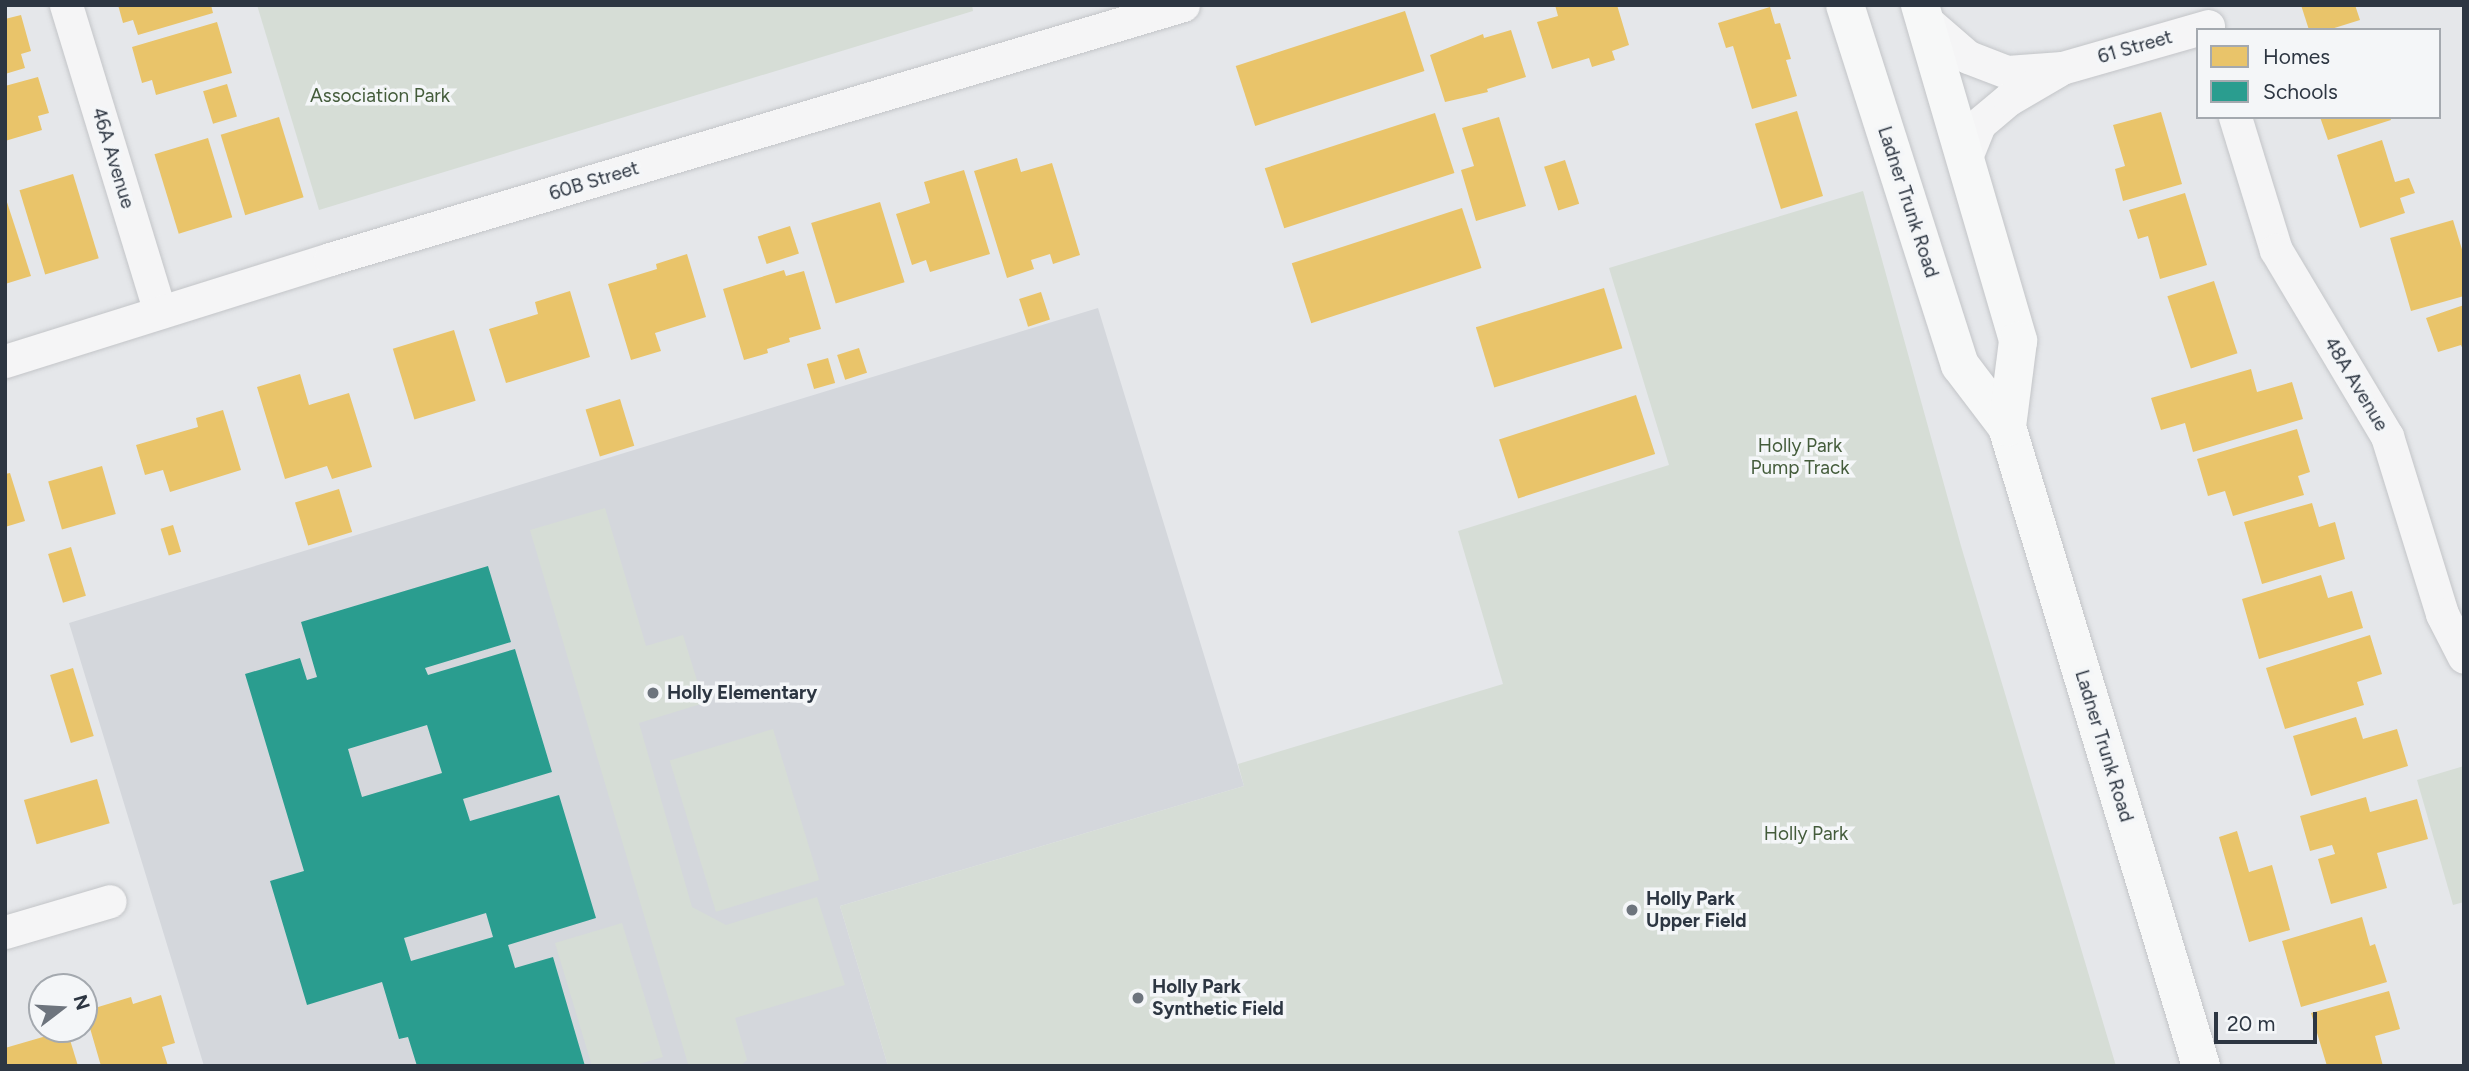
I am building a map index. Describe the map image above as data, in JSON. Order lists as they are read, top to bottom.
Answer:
{
  "streets": {
    "main road": ["Ladner Trunk Road"],
    "street": [
      "61 Street",
      "46A Avenue",
      "60B Street",
      "48A Avenue"
    ]
  },
  "crossings": [
    ["61 Street", "Ladner Trunk Road"],
    ["46A Avenue", "60B Street"]
  ],
  "parks": ["Association Park", "Holly Park Pump Track", "Holly Park"],
  "places": ["Holly Elementary", "Holly Park Upper Field", "Holly Park Synthetic Field"],
  "legend": ["Homes", "Schools"],
  "scale_bar": "20 m",
  "north": "right"
}
